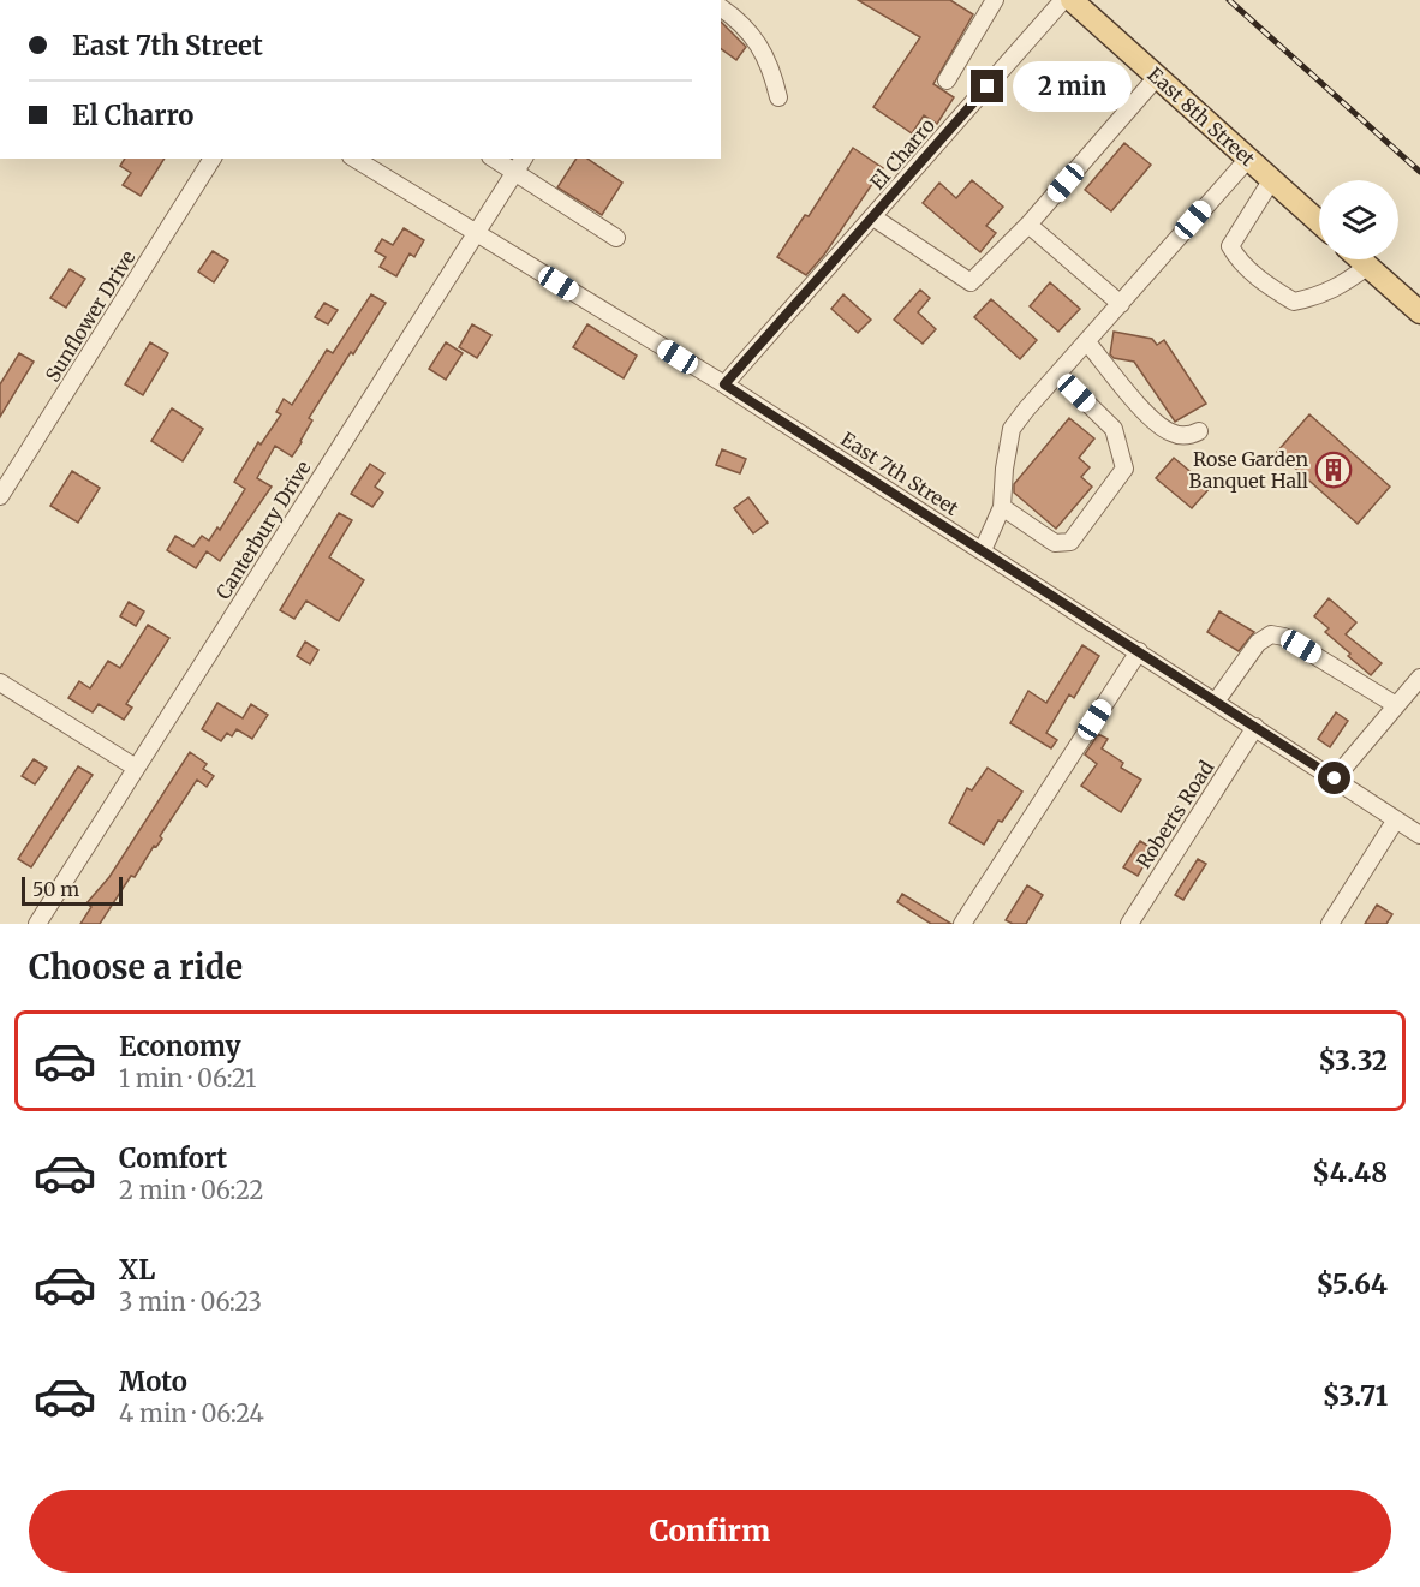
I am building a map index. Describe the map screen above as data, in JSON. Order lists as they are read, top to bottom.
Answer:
{
  "streets": {
    "main road": ["East 8th Street"],
    "street": [
      "El Charro",
      "Sunflower Drive",
      "East 7th Street",
      "Canterbury Drive",
      "Roberts Road"
    ]
  },
  "crossings": [
    ["East 7th Street", "Canterbury Drive"],
    ["East 7th Street", "Roberts Road"]
  ],
  "places": {
    "building": ["Rose Garden Banquet Hall"]
  },
  "scale_bar": "50 m",
  "page": {
    "banner": ["East 7th Street", "El Charro"],
    "bubble": "2 min",
    "scale": "50 m",
    "heading": "Choose a ride",
    "list": [
      {
        "name": "Economy",
        "note": "1 min · 06:21",
        "value": "$3.32"
      },
      {
        "name": "Comfort",
        "note": "2 min · 06:22",
        "value": "$4.48"
      },
      {
        "name": "XL",
        "note": "3 min · 06:23",
        "value": "$5.64"
      },
      {
        "name": "Moto",
        "note": "4 min · 06:24",
        "value": "$3.71"
      }
    ],
    "buttons": "Confirm"
  }
}
